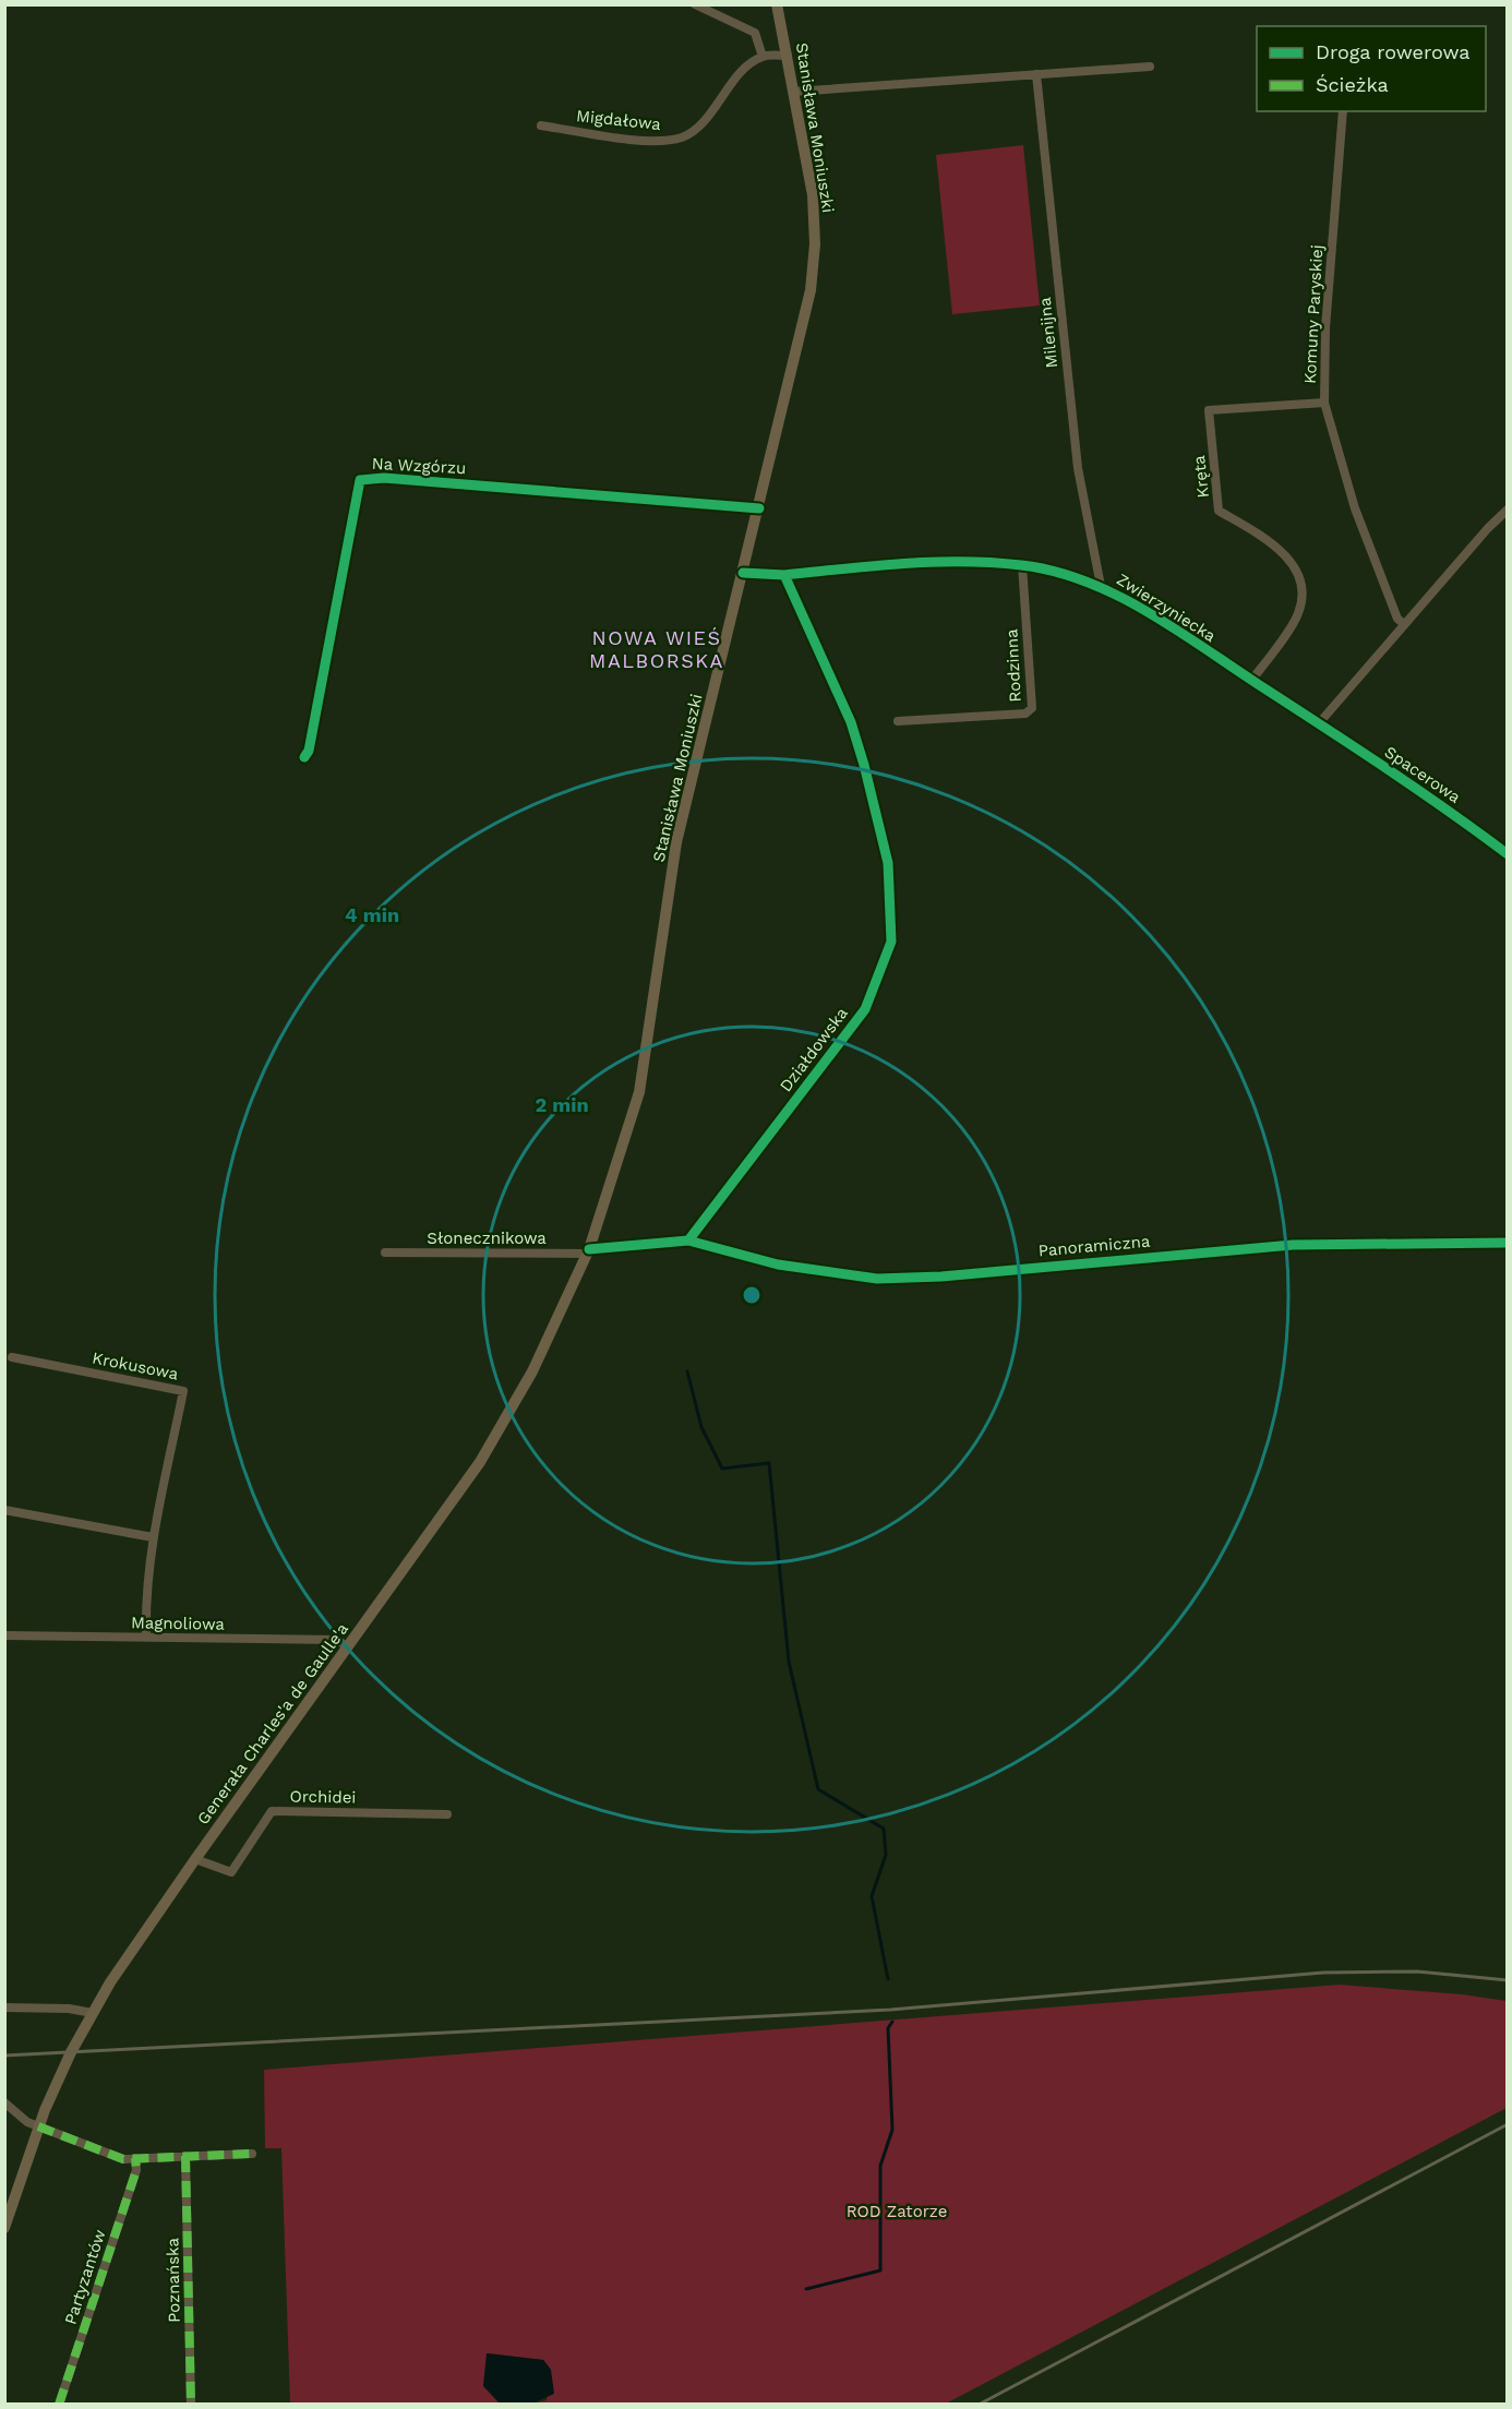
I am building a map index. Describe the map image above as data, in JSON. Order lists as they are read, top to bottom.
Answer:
{
  "streets": {
    "main road": ["Stanisława Moniuszki", "Generała Charles'a de Gaulle'a"],
    "street": [
      "Migdałowa",
      "Komuny Paryskiej",
      "Milenijna",
      "Na Wzgórzu",
      "Kręta",
      "Zwierzyniecka",
      "Rodzinna",
      "Spacerowa",
      "Działdowska",
      "Słonecznikowa",
      "Panoramiczna",
      "Krokusowa",
      "Magnoliowa",
      "Orchidei",
      "Partyzantów",
      "Poznańska"
    ]
  },
  "crossings": [
    ["Stanisława Moniuszki", "Na Wzgórzu"],
    ["Stanisława Moniuszki", "Słonecznikowa"],
    ["Stanisława Moniuszki", "Generała Charles'a de Gaulle'a"],
    ["Komuny Paryskiej", "Kręta"],
    ["Milenijna", "Zwierzyniecka"],
    ["Kręta", "Zwierzyniecka"],
    ["Zwierzyniecka", "Rodzinna"],
    ["Zwierzyniecka", "Spacerowa"],
    ["Zwierzyniecka", "Działdowska"],
    ["Działdowska", "Panoramiczna"],
    ["Słonecznikowa", "Generała Charles'a de Gaulle'a"],
    ["Krokusowa", "Magnoliowa"],
    ["Magnoliowa", "Generała Charles'a de Gaulle'a"],
    ["Generała Charles'a de Gaulle'a", "Orchidei"]
  ],
  "districts": ["NOWA WIEŚ MALBORSKA"],
  "parks": ["ROD Zatorze"],
  "legend": ["Droga rowerowa", "Ścieżka"],
  "rings": ["4 min", "2 min"]
}
